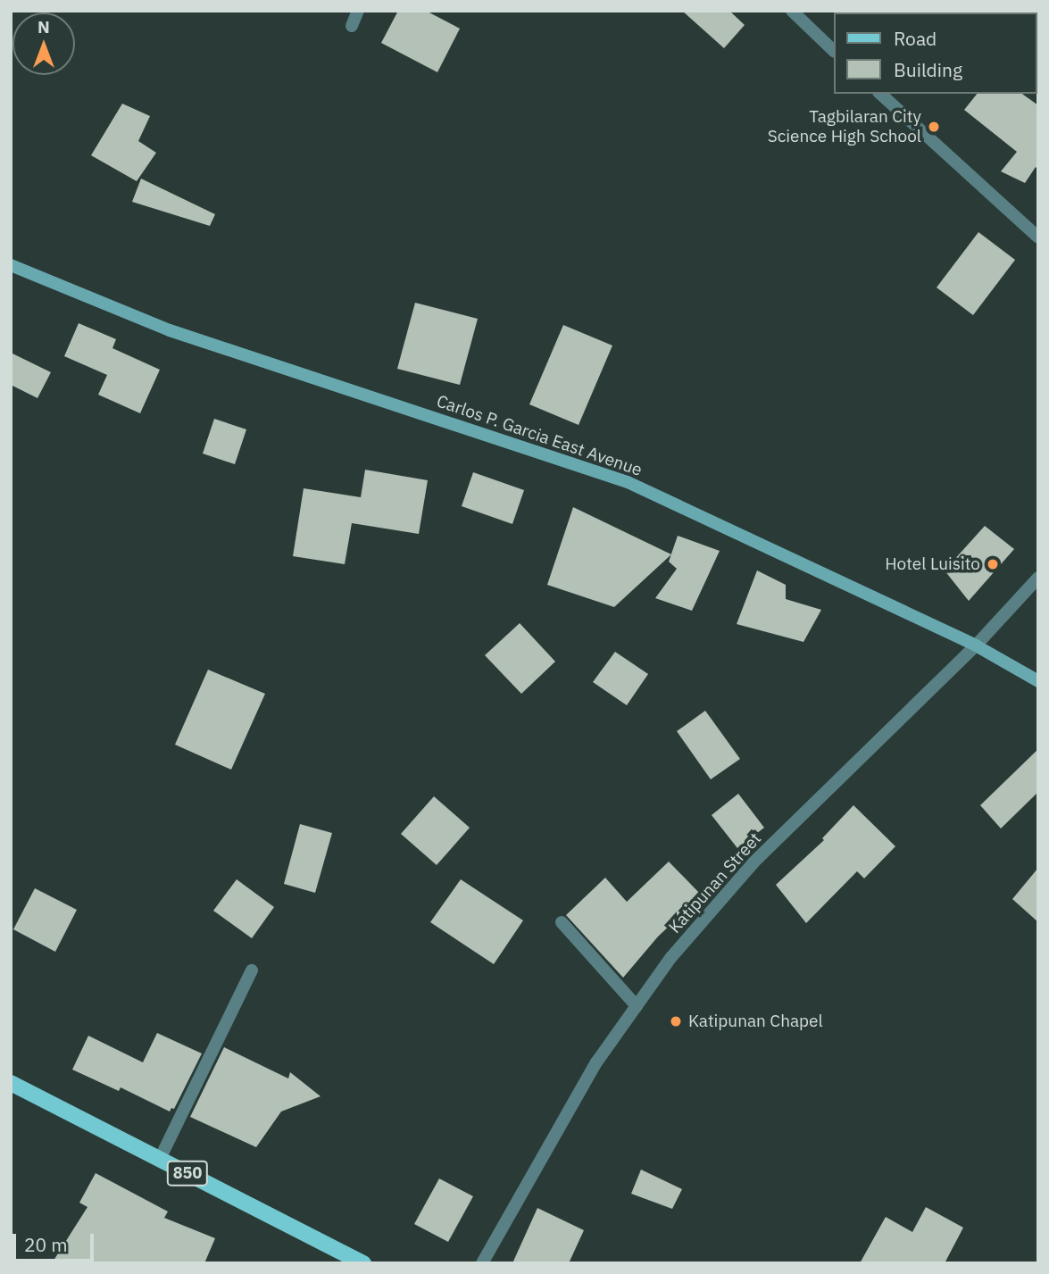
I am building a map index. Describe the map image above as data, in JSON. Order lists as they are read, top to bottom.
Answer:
{
  "streets": {
    "main road": ["Carlos P. Garcia East Avenue", "850"],
    "street": ["Katipunan Street"]
  },
  "crossings": [
    ["Carlos P. Garcia East Avenue", "Katipunan Street"]
  ],
  "places": ["Tagbilaran City Science High School", "Hotel Luisito", "Katipunan Chapel"],
  "legend": ["Road", "Building"],
  "scale_bar": "20 m",
  "north": "top"
}
